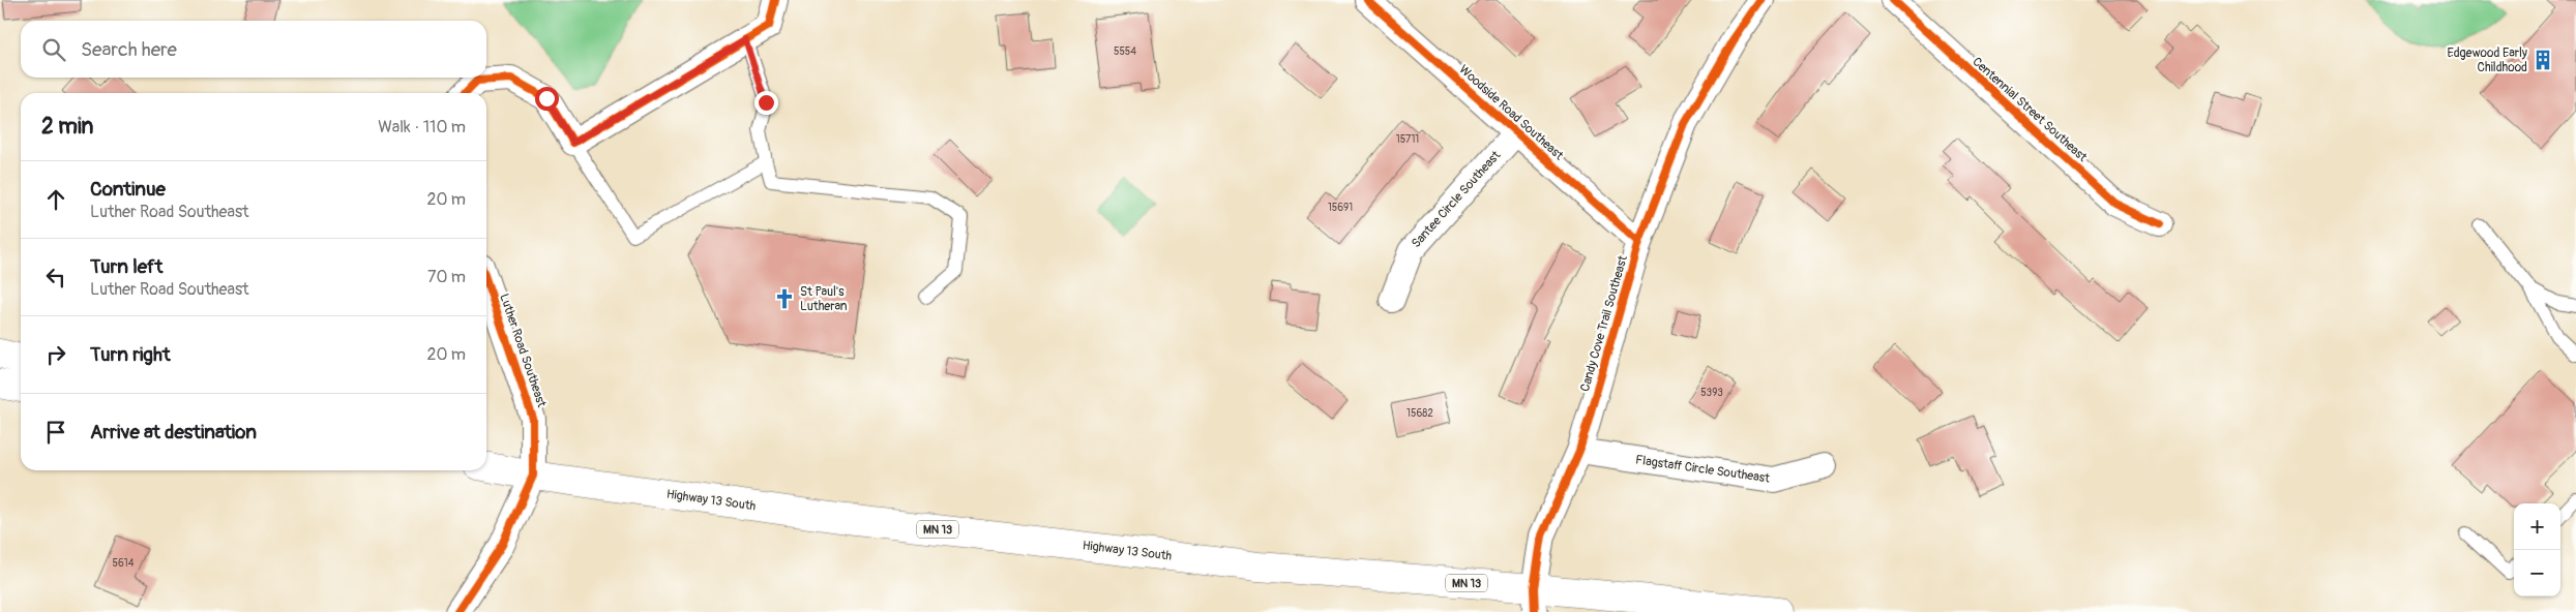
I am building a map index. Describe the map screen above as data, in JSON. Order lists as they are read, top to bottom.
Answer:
{
  "streets": {
    "main road": ["Highway 13 South", "MN 13"],
    "street": [
      "Centennial Street Southeast",
      "Woodside Road Southeast",
      "Santee Circle Southeast",
      "Candy Cove Trail Southeast",
      "Luther Road Southeast",
      "Flagstaff Circle Southeast"
    ]
  },
  "crossings": [
    ["Woodside Road Southeast", "Santee Circle Southeast"],
    ["Woodside Road Southeast", "Candy Cove Trail Southeast"],
    ["Candy Cove Trail Southeast", "Flagstaff Circle Southeast"],
    ["Candy Cove Trail Southeast", "Highway 13 South"],
    ["Luther Road Southeast", "Highway 13 South"]
  ],
  "places": {
    "building": ["Edgewood Early Childhood"],
    "church": ["St Paul's Lutheran"]
  },
  "house_numbers": [
    "5554",
    "15711",
    "15691",
    "5393",
    "15682",
    "5614"
  ],
  "page": {
    "search": "Search here",
    "heading": ["2 min", "Walk · 110 m"],
    "list": [
      ["Continue", "Luther Road Southeast", "20 m"],
      ["Turn left", "Luther Road Southeast", "70 m"],
      ["Turn right", "20 m"],
      "Arrive at destination"
    ],
    "map_buttons": ["+", "−"]
  }
}
